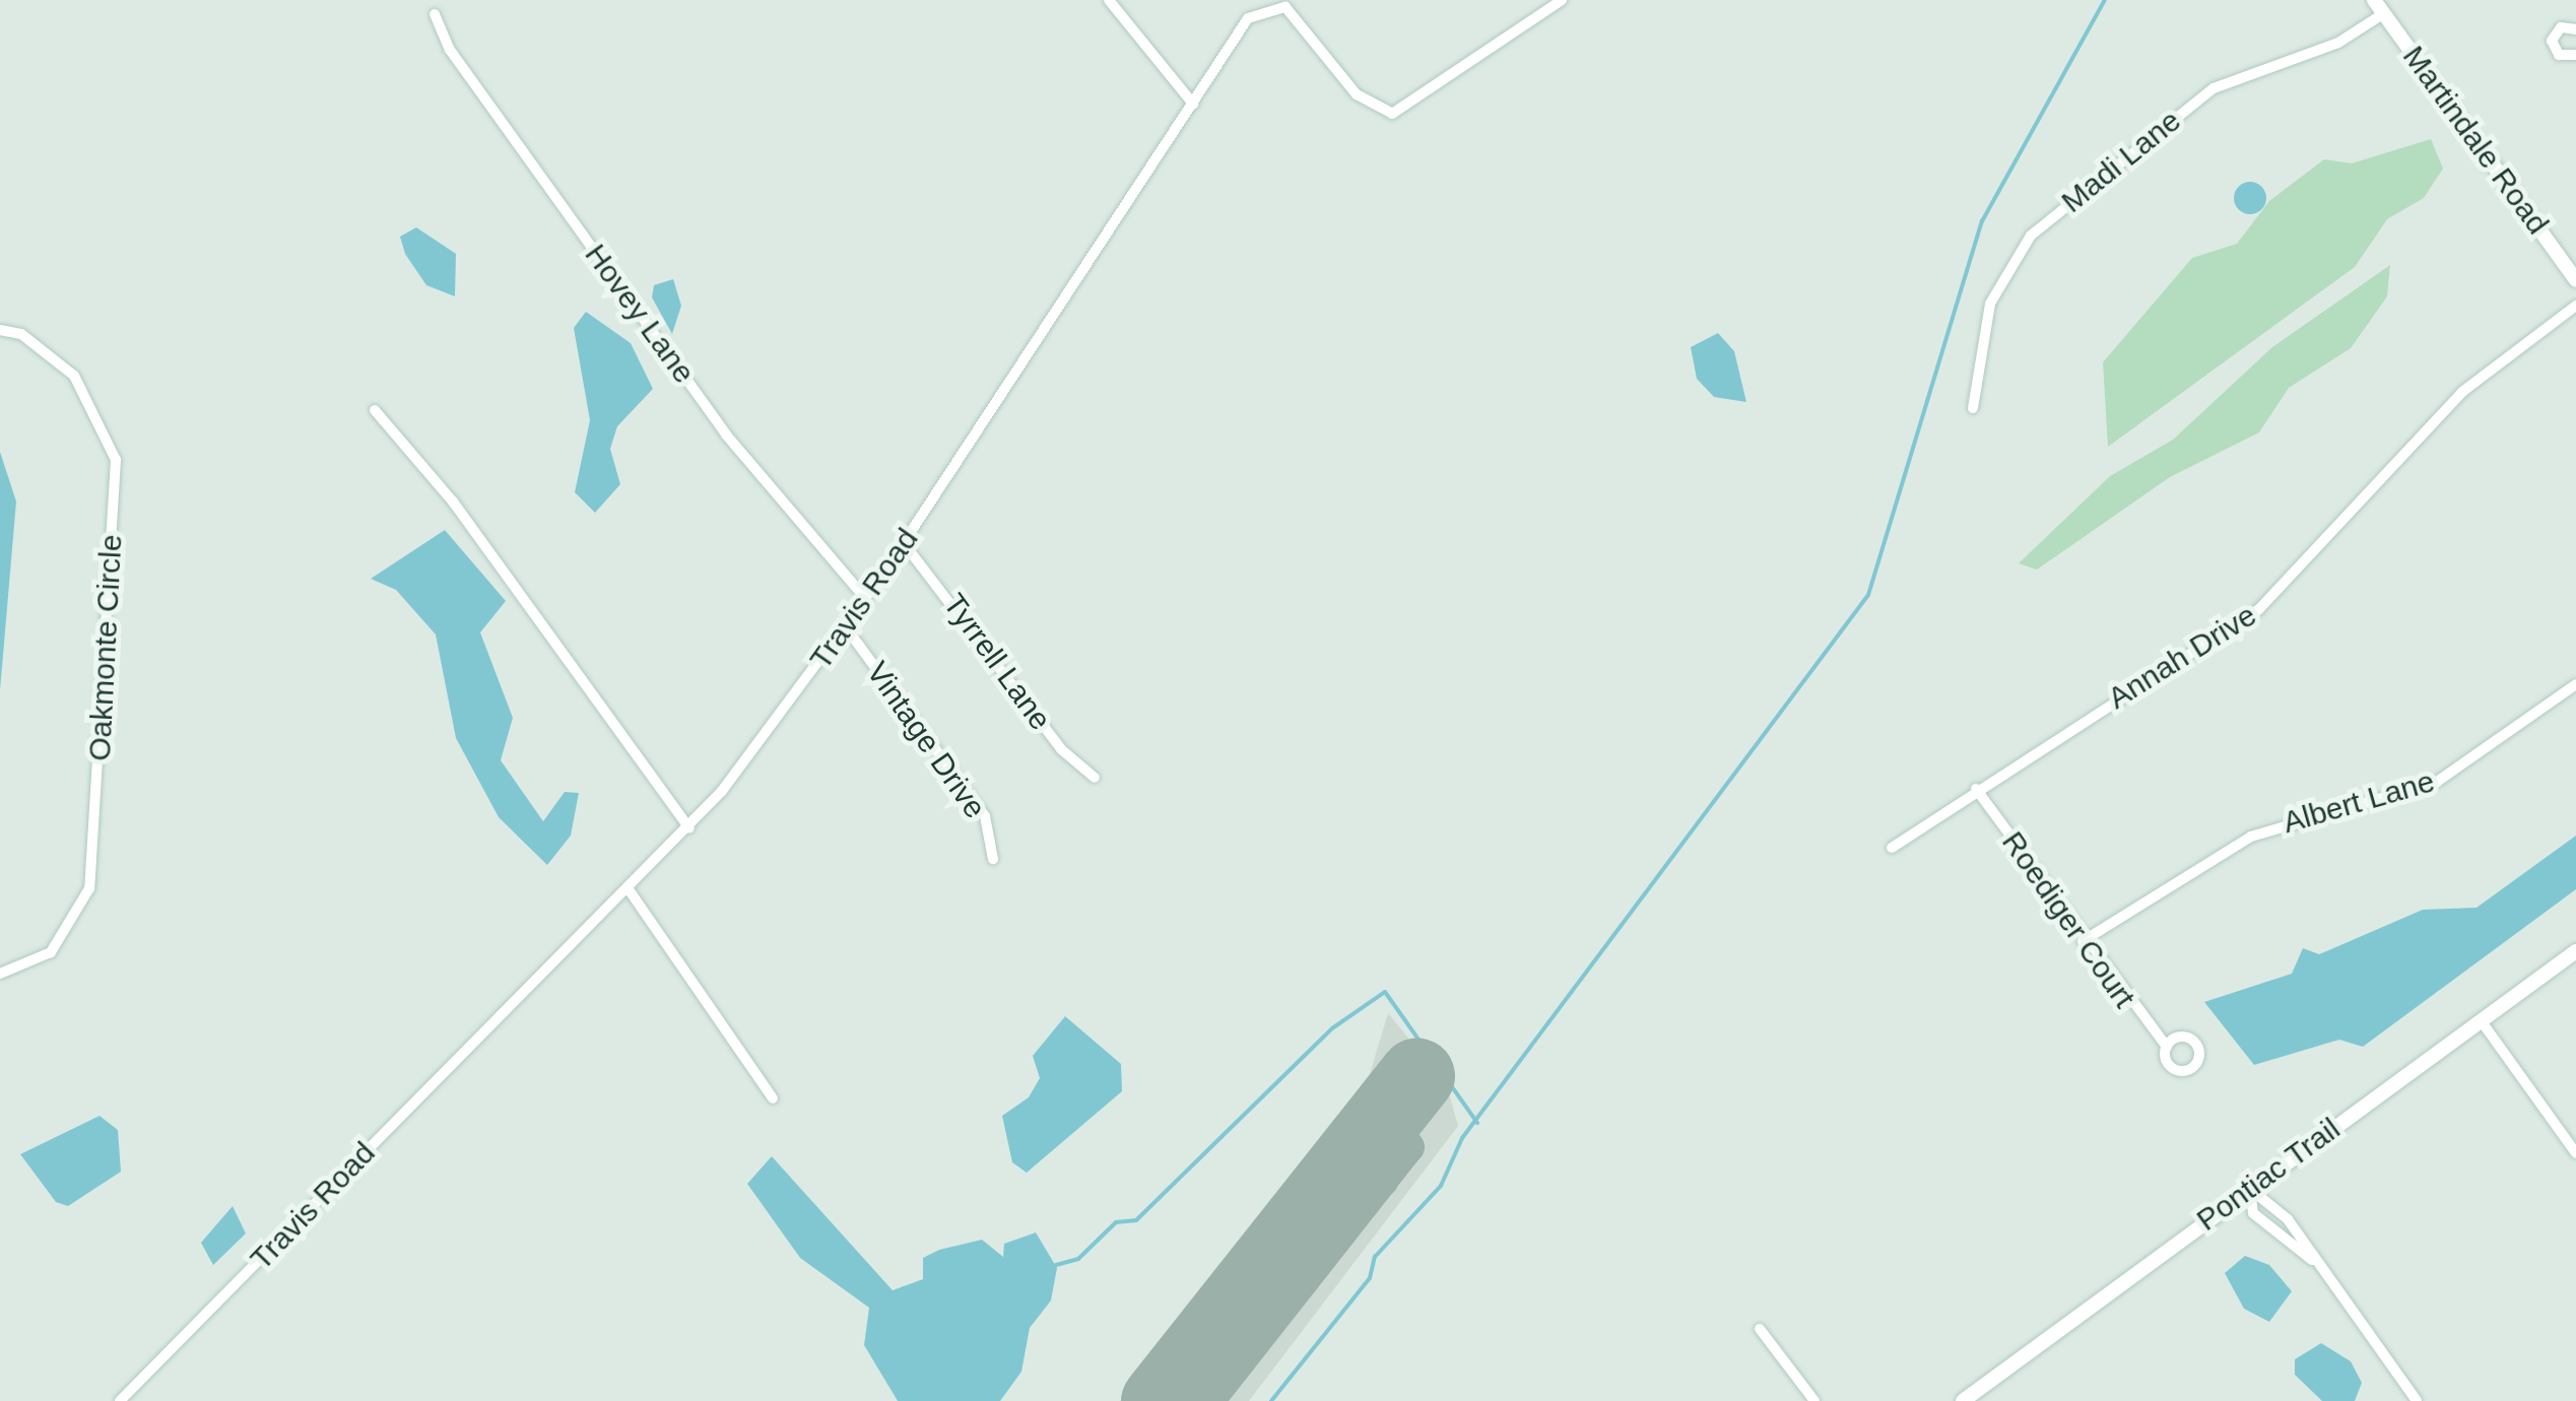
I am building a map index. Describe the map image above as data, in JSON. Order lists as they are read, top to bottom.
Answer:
{
  "streets": {
    "main road": ["Martindale Road", "Pontiac Trail"],
    "street": [
      "Madi Lane",
      "Hovey Lane",
      "Travis Road",
      "Oakmonte Circle",
      "Annah Drive",
      "Tyrrell Lane",
      "Vintage Drive",
      "Albert Lane",
      "Roediger Court"
    ]
  },
  "crossings": [
    ["Martindale Road", "Madi Lane"],
    ["Hovey Lane", "Travis Road"],
    ["Travis Road", "Tyrrell Lane"],
    ["Travis Road", "Vintage Drive"],
    ["Annah Drive", "Roediger Court"],
    ["Albert Lane", "Roediger Court"]
  ]
}
